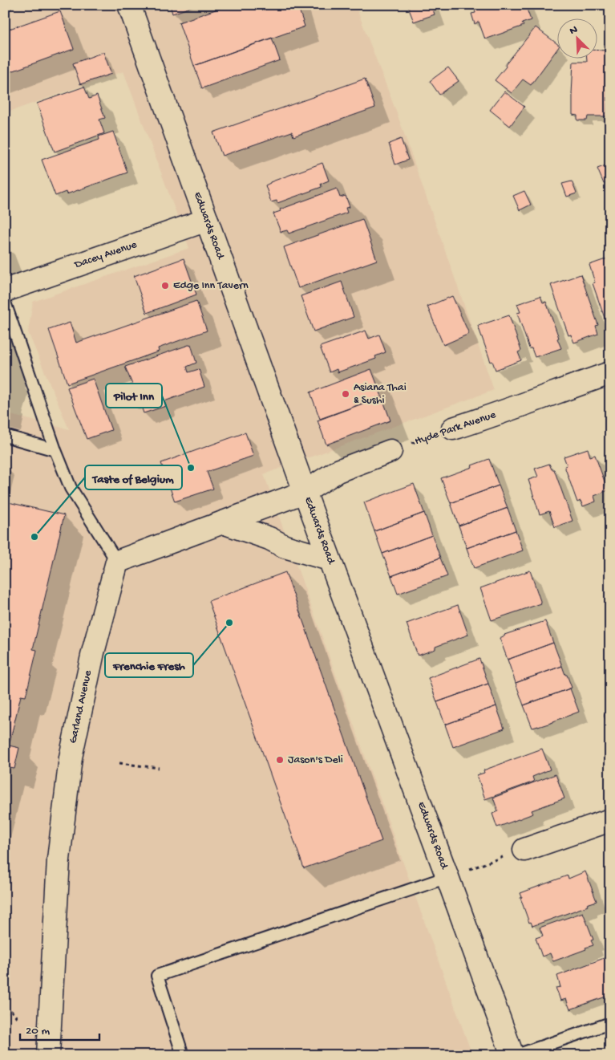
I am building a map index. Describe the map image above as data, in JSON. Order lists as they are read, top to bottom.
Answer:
{
  "streets": {
    "street": [
      "Edwards Road",
      "Dacey Avenue",
      "Hyde Park Avenue",
      "Garland Avenue"
    ]
  },
  "crossings": [
    ["Edwards Road", "Dacey Avenue"]
  ],
  "places": [
    "Edge Inn Tavern",
    "Asiana Thai & Sushi",
    "Pilot Inn",
    "Taste of Belgium",
    "Frenchie Fresh",
    "Jason's Deli"
  ],
  "scale_bar": "20 m",
  "north": "top left"
}
